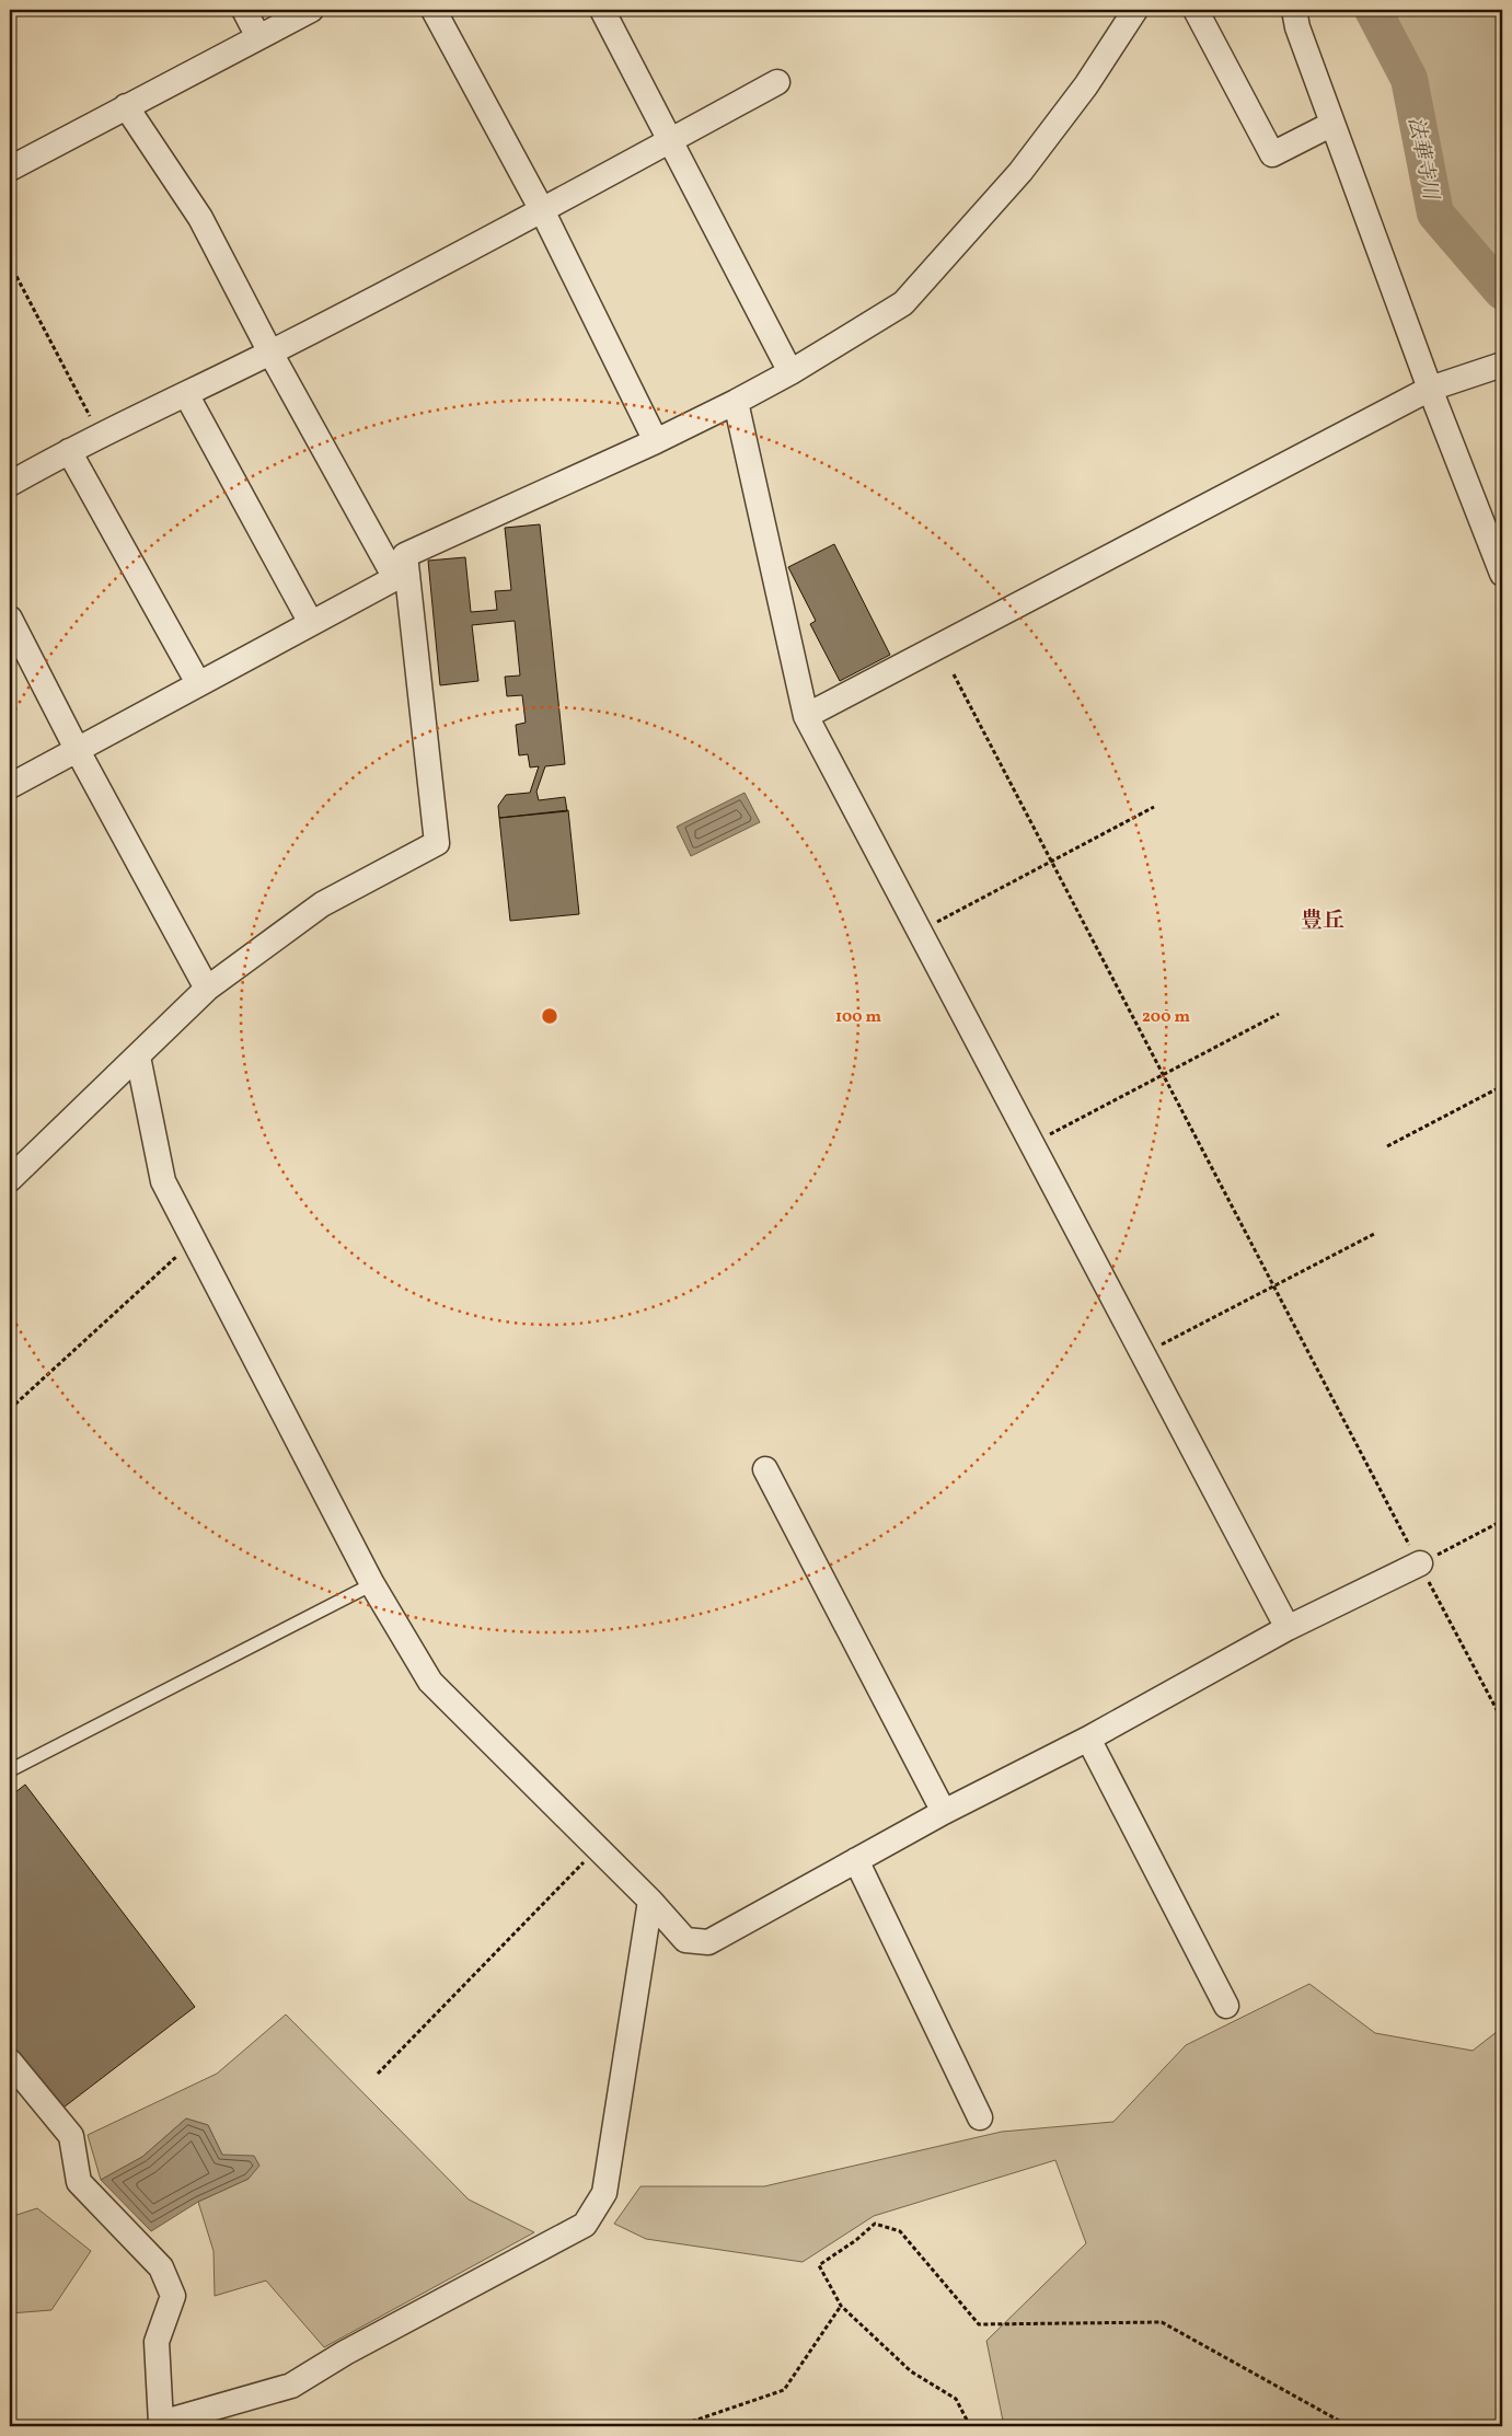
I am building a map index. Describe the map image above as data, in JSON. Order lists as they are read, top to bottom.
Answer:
{
  "districts": ["豊丘"],
  "water": ["法華寺川"],
  "rings": ["100 m", "200 m"]
}
